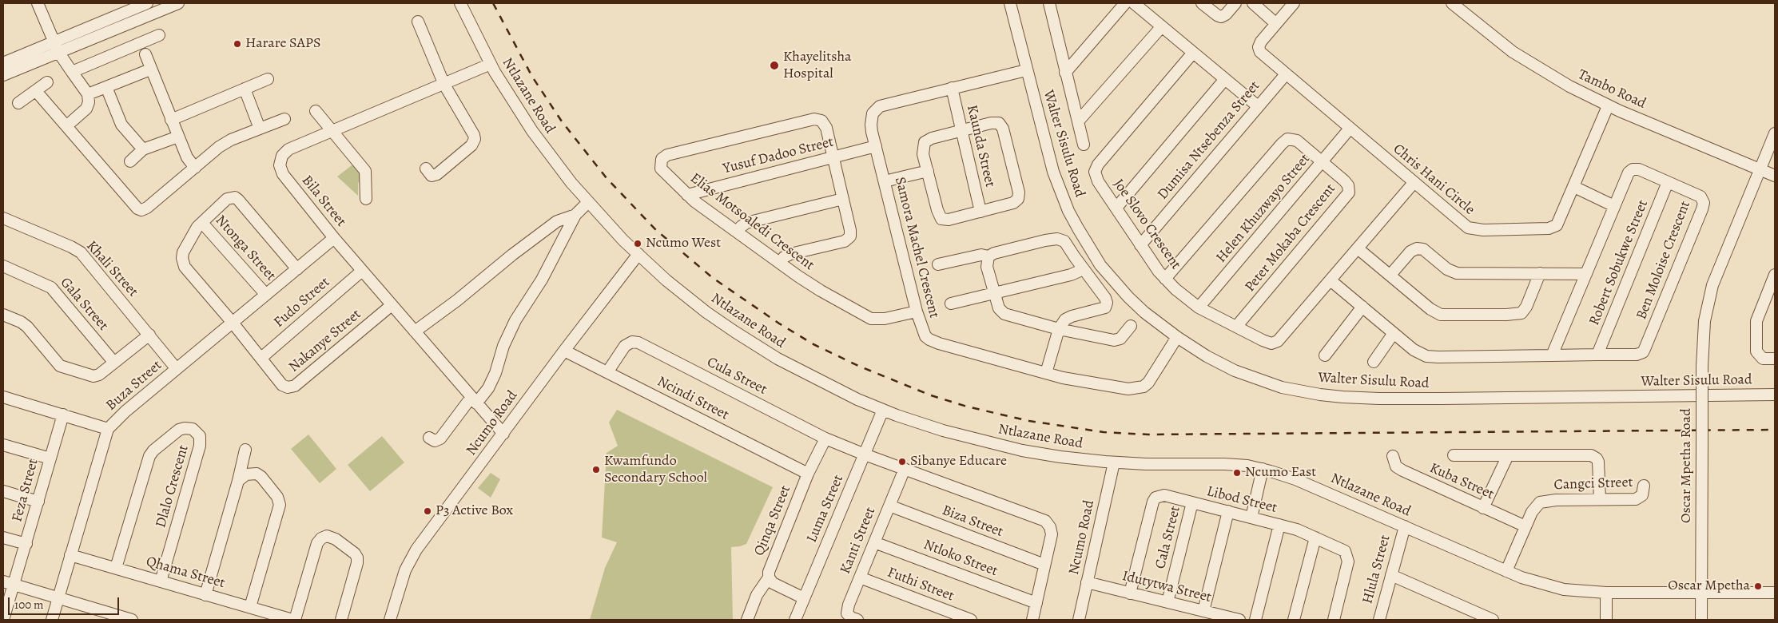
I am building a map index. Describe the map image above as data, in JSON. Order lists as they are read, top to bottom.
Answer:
{
  "streets": {
    "street": [
      "Tambo Road",
      "Ntlazane Road",
      "Dumisa Ntsebenza Street",
      "Walter Sisulu Road",
      "Kaunda Street",
      "Yusuf Dadoo Street",
      "Chris Hani Circle",
      "Bila Street",
      "Helen Khuzwayo Street",
      "Elias Motsoaledi Crescent",
      "Joe Slovo Crescent",
      "Peter Mokaba Crescent",
      "Samora Machel Crescent",
      "Ntonga Street",
      "Ben Moloise Crescent",
      "Robert Sobukwe Street",
      "Khali Street",
      "Fudo Street",
      "Gala Street",
      "Nakanye Street",
      "Cula Street",
      "Buza Street",
      "Ncindi Street",
      "Ncumo Road",
      "Oscar Mpetha Road",
      "Kuba Street",
      "Cangci Street",
      "Dlalo Crescent",
      "Feza Street",
      "Libod Street",
      "Luma Street",
      "Qinqa Street",
      "Biza Street",
      "Cala Street",
      "Kanti Street",
      "Ntloko Street",
      "Hlula Street",
      "Qhama Street",
      "Futhi Street",
      "Idutytwa Street"
    ]
  },
  "crossings": [
    ["Tambo Road", "Chris Hani Circle"],
    ["Tambo Road", "Oscar Mpetha Road"],
    ["Ntlazane Road", "Bila Street"],
    ["Ntlazane Road", "Ncumo Road"],
    ["Ntlazane Road", "Oscar Mpetha Road"],
    ["Ntlazane Road", "Cangci Street"],
    ["Ntlazane Road", "Luma Street"],
    ["Ntlazane Road", "Hlula Street"],
    ["Dumisa Ntsebenza Street", "Chris Hani Circle"],
    ["Dumisa Ntsebenza Street", "Joe Slovo Crescent"],
    ["Walter Sisulu Road", "Samora Machel Crescent"],
    ["Kaunda Street", "Samora Machel Crescent"],
    ["Yusuf Dadoo Street", "Elias Motsoaledi Crescent"],
    ["Yusuf Dadoo Street", "Samora Machel Crescent"],
    ["Chris Hani Circle", "Helen Khuzwayo Street"],
    ["Chris Hani Circle", "Joe Slovo Crescent"],
    ["Bila Street", "Fudo Street"],
    ["Bila Street", "Nakanye Street"],
    ["Bila Street", "Buza Street"],
    ["Bila Street", "Ncumo Road"],
    ["Helen Khuzwayo Street", "Joe Slovo Crescent"],
    ["Helen Khuzwayo Street", "Peter Mokaba Crescent"],
    ["Elias Motsoaledi Crescent", "Samora Machel Crescent"],
    ["Joe Slovo Crescent", "Peter Mokaba Crescent"],
    ["Joe Slovo Crescent", "Ben Moloise Crescent"],
    ["Ntonga Street", "Nakanye Street"],
    ["Ntonga Street", "Buza Street"],
    ["Ben Moloise Crescent", "Robert Sobukwe Street"],
    ["Khali Street", "Buza Street"],
    ["Fudo Street", "Nakanye Street"],
    ["Nakanye Street", "Buza Street"],
    ["Cula Street", "Ncindi Street"],
    ["Cula Street", "Luma Street"],
    ["Cula Street", "Qinqa Street"],
    ["Cula Street", "Biza Street"],
    ["Cula Street", "Kanti Street"],
    ["Cula Street", "Ntloko Street"],
    ["Buza Street", "Qhama Street"],
    ["Ncindi Street", "Ncumo Road"],
    ["Ncindi Street", "Qinqa Street"],
    ["Ncumo Road", "Idutytwa Street"],
    ["Kuba Street", "Cangci Street"],
    ["Dlalo Crescent", "Qhama Street"],
    ["Libod Street", "Cala Street"],
    ["Libod Street", "Idutytwa Street"],
    ["Luma Street", "Qinqa Street"],
    ["Biza Street", "Kanti Street"],
    ["Cala Street", "Idutytwa Street"],
    ["Kanti Street", "Ntloko Street"],
    ["Kanti Street", "Futhi Street"]
  ],
  "places": [
    "Harare SAPS",
    "Khayelitsha Hospital",
    "Ncumo West",
    "Sibanye Educare",
    "Kwamfundo Secondary School",
    "Ncumo East",
    "P3 Active Box",
    "Oscar Mpetha"
  ],
  "scale_bar": "100 m"
}
